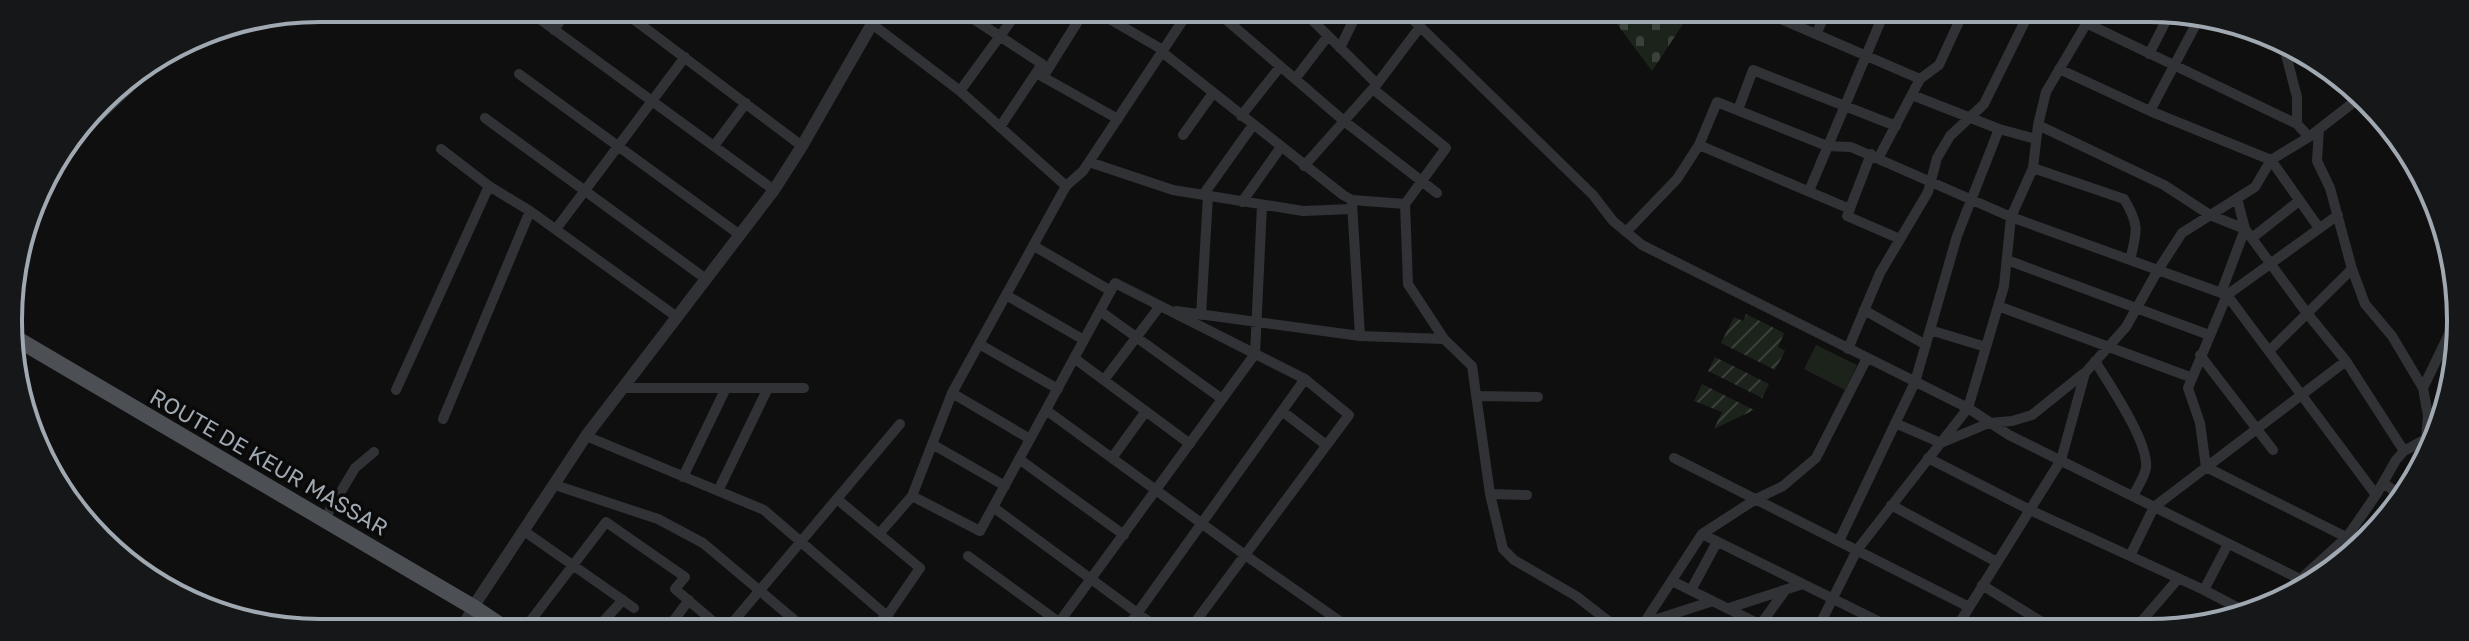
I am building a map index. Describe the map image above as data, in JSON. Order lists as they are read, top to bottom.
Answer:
{
  "streets": {
    "main road": ["ROUTE DE KEUR MASSAR"]
  }
}
